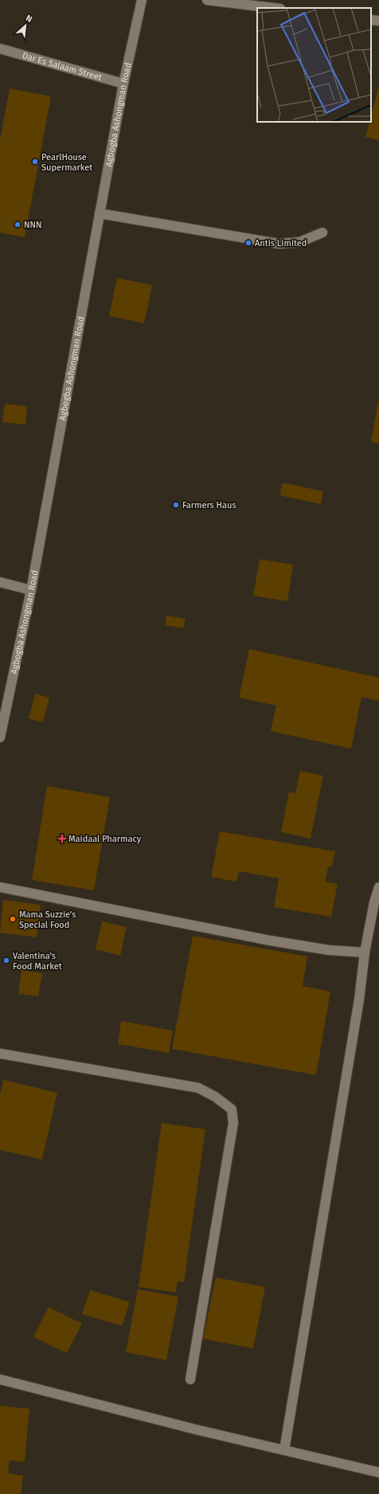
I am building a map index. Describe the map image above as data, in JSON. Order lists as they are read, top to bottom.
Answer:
{
  "streets": {
    "street": ["Dar Es Salaam Street", "Agbogba Ashongman Road"]
  },
  "crossings": [
    ["Dar Es Salaam Street", "Agbogba Ashongman Road"]
  ],
  "places": {
    "other": [
      "PearlHouse Supermarket",
      "NNN",
      "Antis Limited",
      "Farmers Haus",
      "Mama Suzzie's Special Food",
      "Valentina's Food Market"
    ],
    "health": ["Maidaal Pharmacy"]
  },
  "north": "top right"
}
